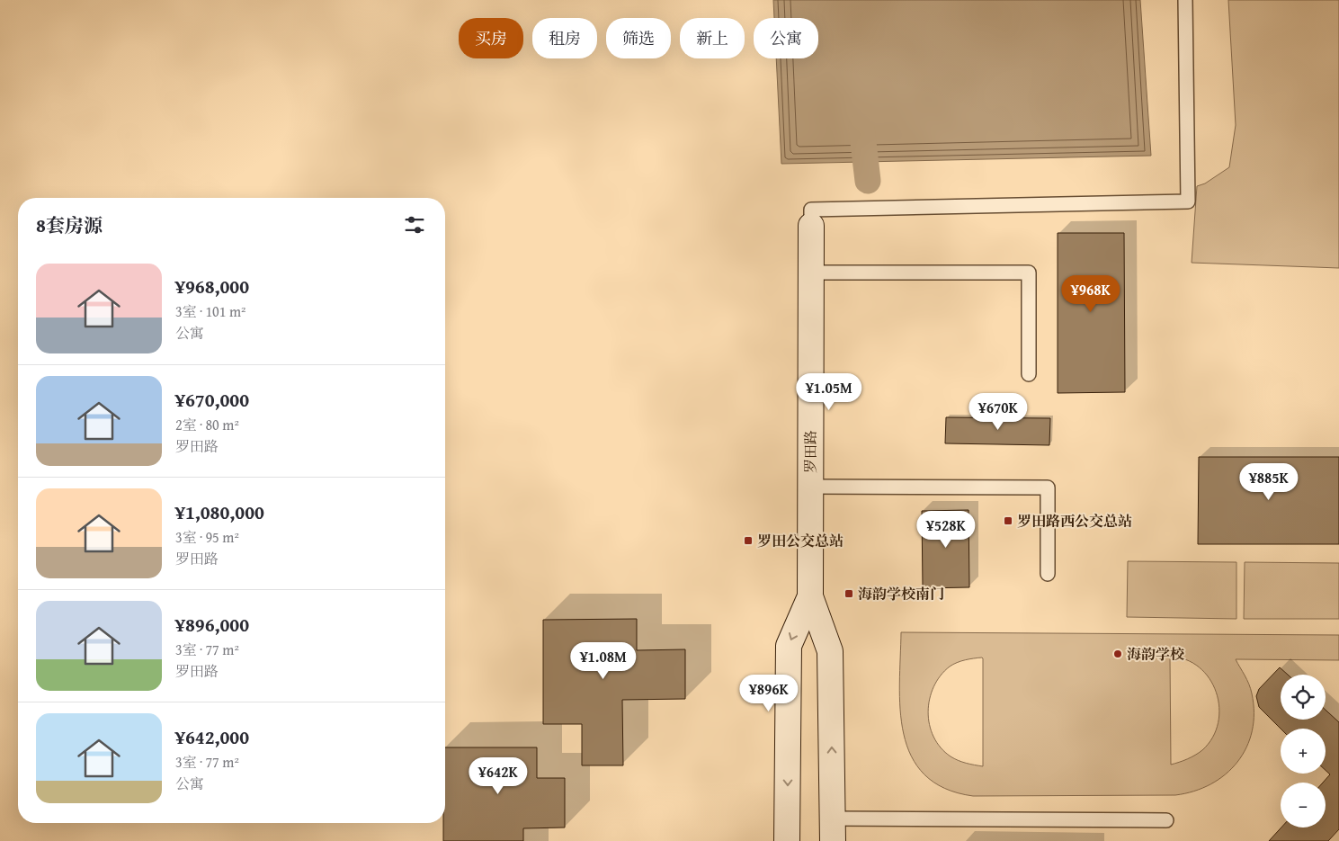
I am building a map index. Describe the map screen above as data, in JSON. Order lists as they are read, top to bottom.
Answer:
{
  "streets": {
    "main road": ["罗田路"]
  },
  "places": {
    "transit": ["罗田路西公交总站", "罗田公交总站", "海韵学校南门"],
    "other": ["海韵学校"]
  },
  "page": {
    "chip": [
      "买房",
      "租房",
      "筛选",
      "新上",
      "公寓"
    ],
    "heading": "8套房源",
    "list": [
      {
        "name": "¥968,000",
        "note": "3室 · 101 m² · 公寓"
      },
      {
        "name": "¥670,000",
        "note": "2室 · 80 m² · 罗田路"
      },
      {
        "name": "¥1,080,000",
        "note": "3室 · 95 m² · 罗田路"
      },
      {
        "name": "¥896,000",
        "note": "3室 · 77 m² · 罗田路"
      },
      {
        "name": "¥642,000",
        "note": "3室 · 77 m² · 公寓"
      }
    ],
    "price": [
      "¥968K",
      "¥1.05M",
      "¥670K",
      "¥885K",
      "¥528K",
      "¥1.08M",
      "¥896K",
      "¥642K"
    ],
    "map_buttons": ["+", "−"]
  }
}
